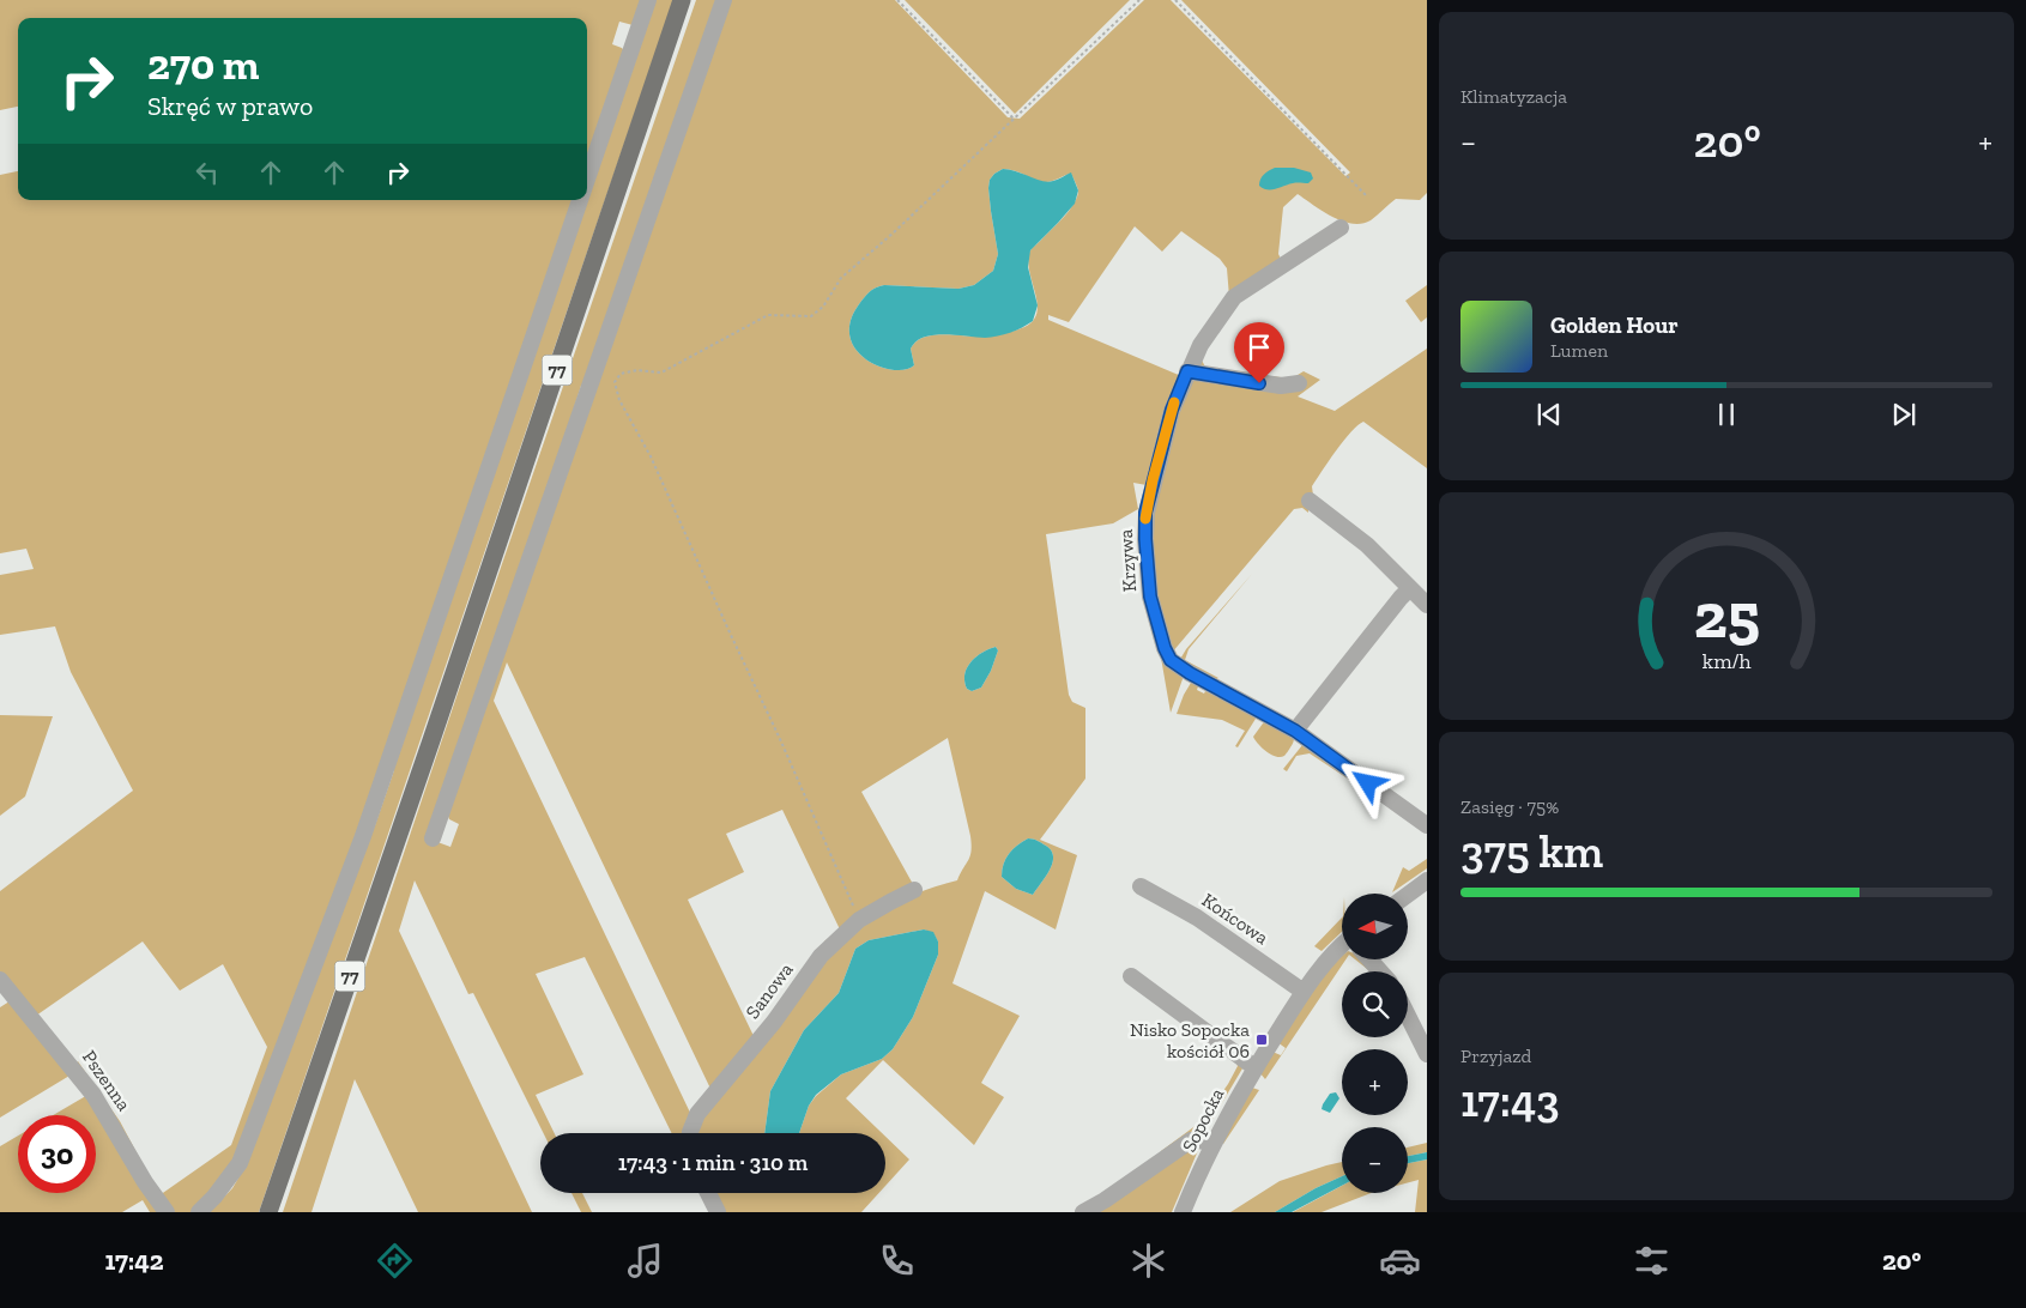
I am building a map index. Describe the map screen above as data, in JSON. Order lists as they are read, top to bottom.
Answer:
{
  "streets": {
    "main road": ["77"],
    "street": [
      "Krzywa",
      "Końcowa",
      "Sanowa",
      "Pszenna",
      "Sopocka"
    ]
  },
  "crossings": [
    ["Końcowa", "Sopocka"]
  ],
  "places": {
    "transit": ["Nisko Sopocka kościół 06"]
  },
  "north": "left",
  "page": {
    "tile": [
      "Klimatyzacja",
      ["Zasięg · 75%", "375 km"],
      ["Przyjazd", "17:43"]
    ],
    "turn": ["270 m", "Skręć w prawo"],
    "heat": ["−", "20°", "+"],
    "song": ["Golden Hour", "Lumen"],
    "map_buttons": ["+", "−"],
    "limit": "30",
    "trip": "17:43 · 1 min · 310 m",
    "tabs": ["17:42", "20°"],
    "gauge": ["25", "km/h"]
  }
}
